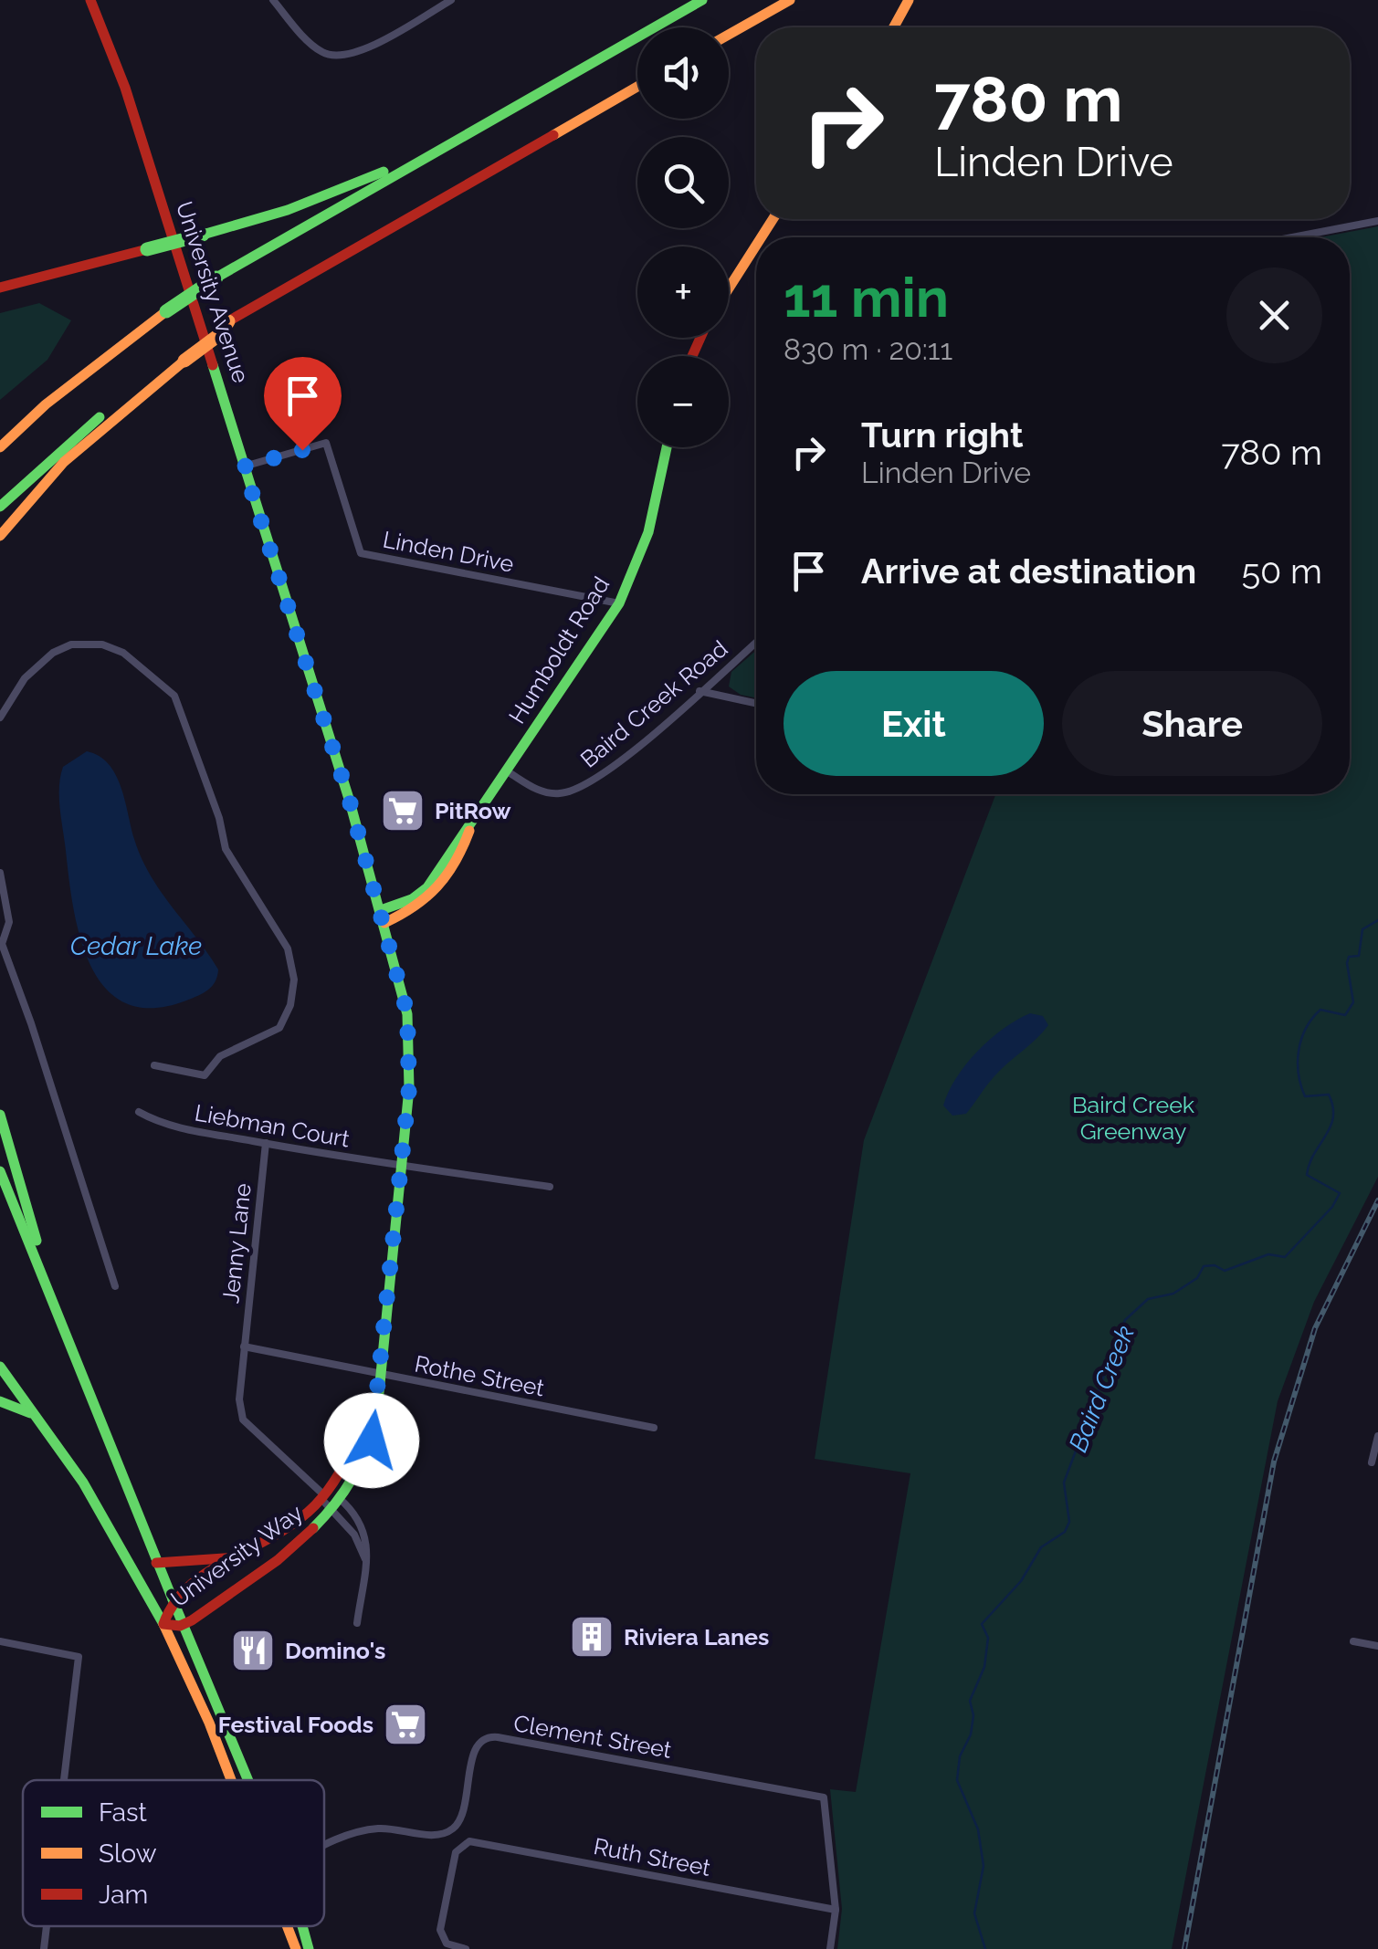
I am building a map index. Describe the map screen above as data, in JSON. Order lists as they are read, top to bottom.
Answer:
{
  "streets": {
    "main road": ["University Avenue", "Humboldt Road", "University Way"],
    "street": [
      "Linden Drive",
      "Baird Creek Road",
      "Liebman Court",
      "Jenny Lane",
      "Rothe Street",
      "Clement Street",
      "Ruth Street"
    ]
  },
  "crossings": [
    ["University Avenue", "Linden Drive"],
    ["University Avenue", "Humboldt Road"],
    ["University Avenue", "Liebman Court"],
    ["University Avenue", "Rothe Street"],
    ["University Avenue", "University Way"],
    ["Linden Drive", "Humboldt Road"],
    ["Humboldt Road", "Baird Creek Road"],
    ["Liebman Court", "Jenny Lane"],
    ["Jenny Lane", "Rothe Street"],
    ["Jenny Lane", "University Way"],
    ["Clement Street", "Ruth Street"]
  ],
  "water": ["Cedar Lake", "Baird Creek"],
  "parks": ["Baird Creek Greenway"],
  "places": {
    "supermarket": ["PitRow", "Festival Foods"],
    "building": ["Riviera Lanes"],
    "restaurant": ["Domino's"]
  },
  "legend": ["Fast", "Slow", "Jam"],
  "page": {
    "map_buttons": ["+", "−"],
    "turn": ["780 m", "Linden Drive"],
    "heading": ["11 min", "830 m · 20:11"],
    "list": [
      {
        "name": "Turn right",
        "note": "Linden Drive",
        "value": "780 m"
      },
      {
        "name": "Arrive at destination",
        "value": "50 m"
      }
    ],
    "buttons": ["Exit", "Share"]
  }
}
